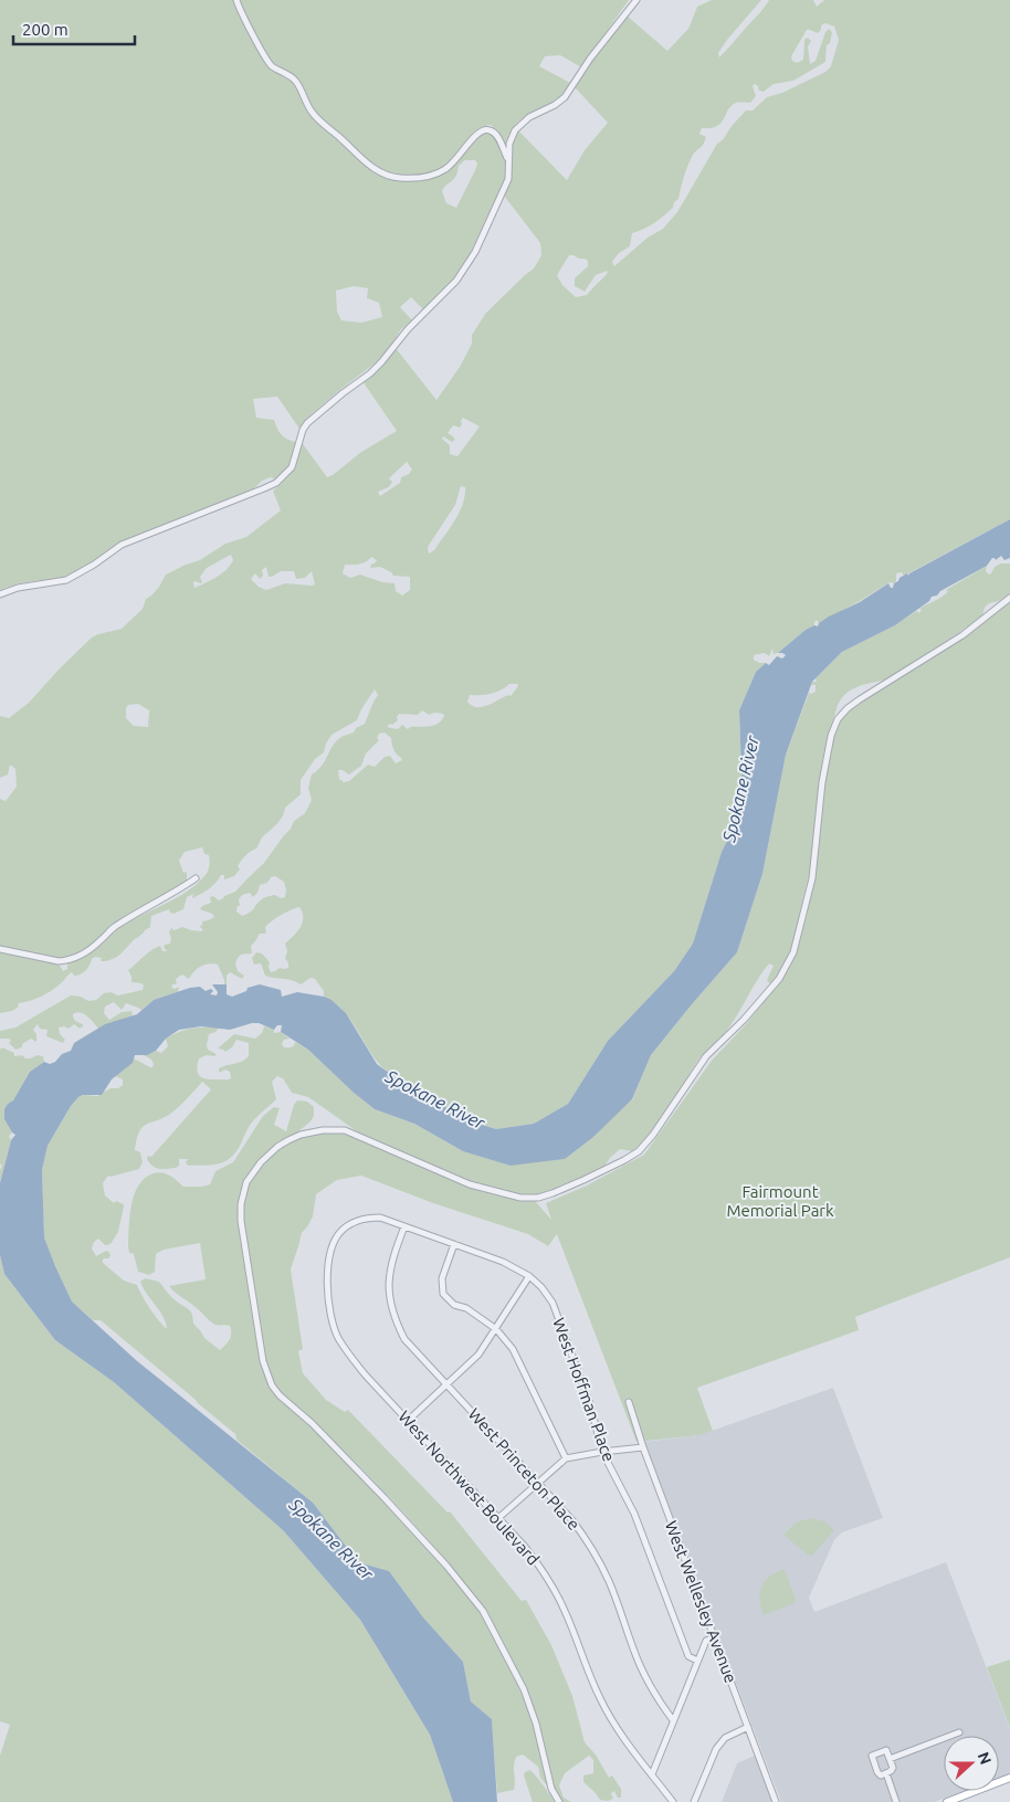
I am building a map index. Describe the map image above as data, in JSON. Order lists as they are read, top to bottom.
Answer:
{
  "streets": {
    "street": [
      "West Hoffman Place",
      "West Princeton Place",
      "West Northwest Boulevard",
      "West Wellesley Avenue"
    ]
  },
  "crossings": [
    ["West Hoffman Place", "West Princeton Place"],
    ["West Hoffman Place", "West Northwest Boulevard"],
    ["West Princeton Place", "West Northwest Boulevard"]
  ],
  "water": ["Spokane River"],
  "parks": ["Fairmount Memorial Park"],
  "scale_bar": "200 m",
  "north": "right"
}
